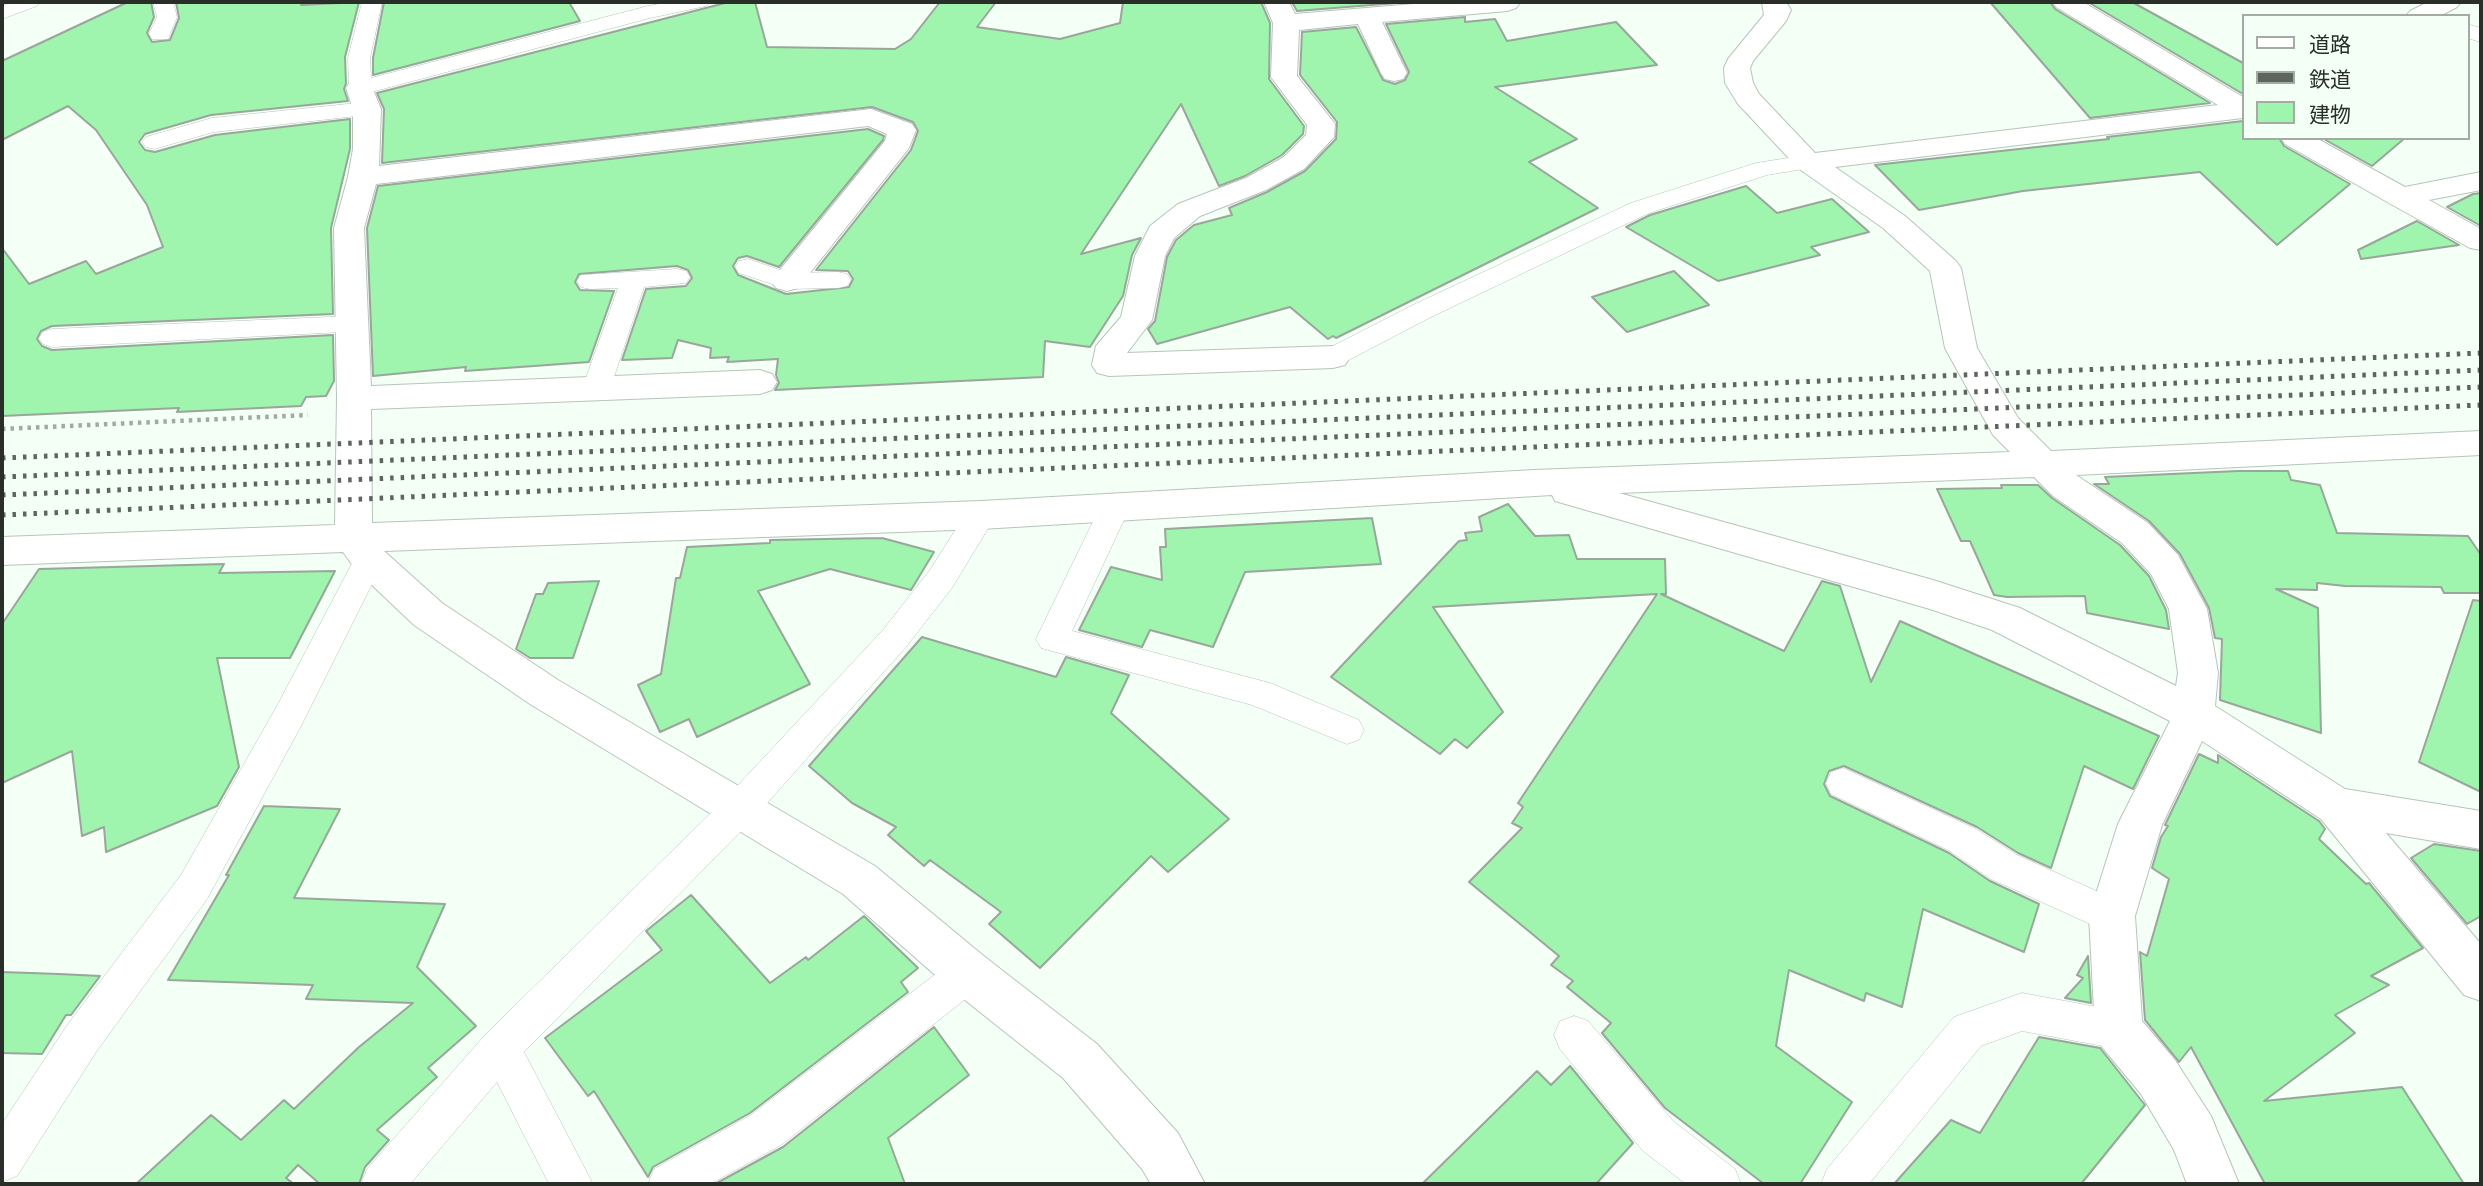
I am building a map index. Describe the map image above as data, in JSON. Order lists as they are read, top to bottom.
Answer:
{
  "legend": ["道路", "鉄道", "建物"]
}
